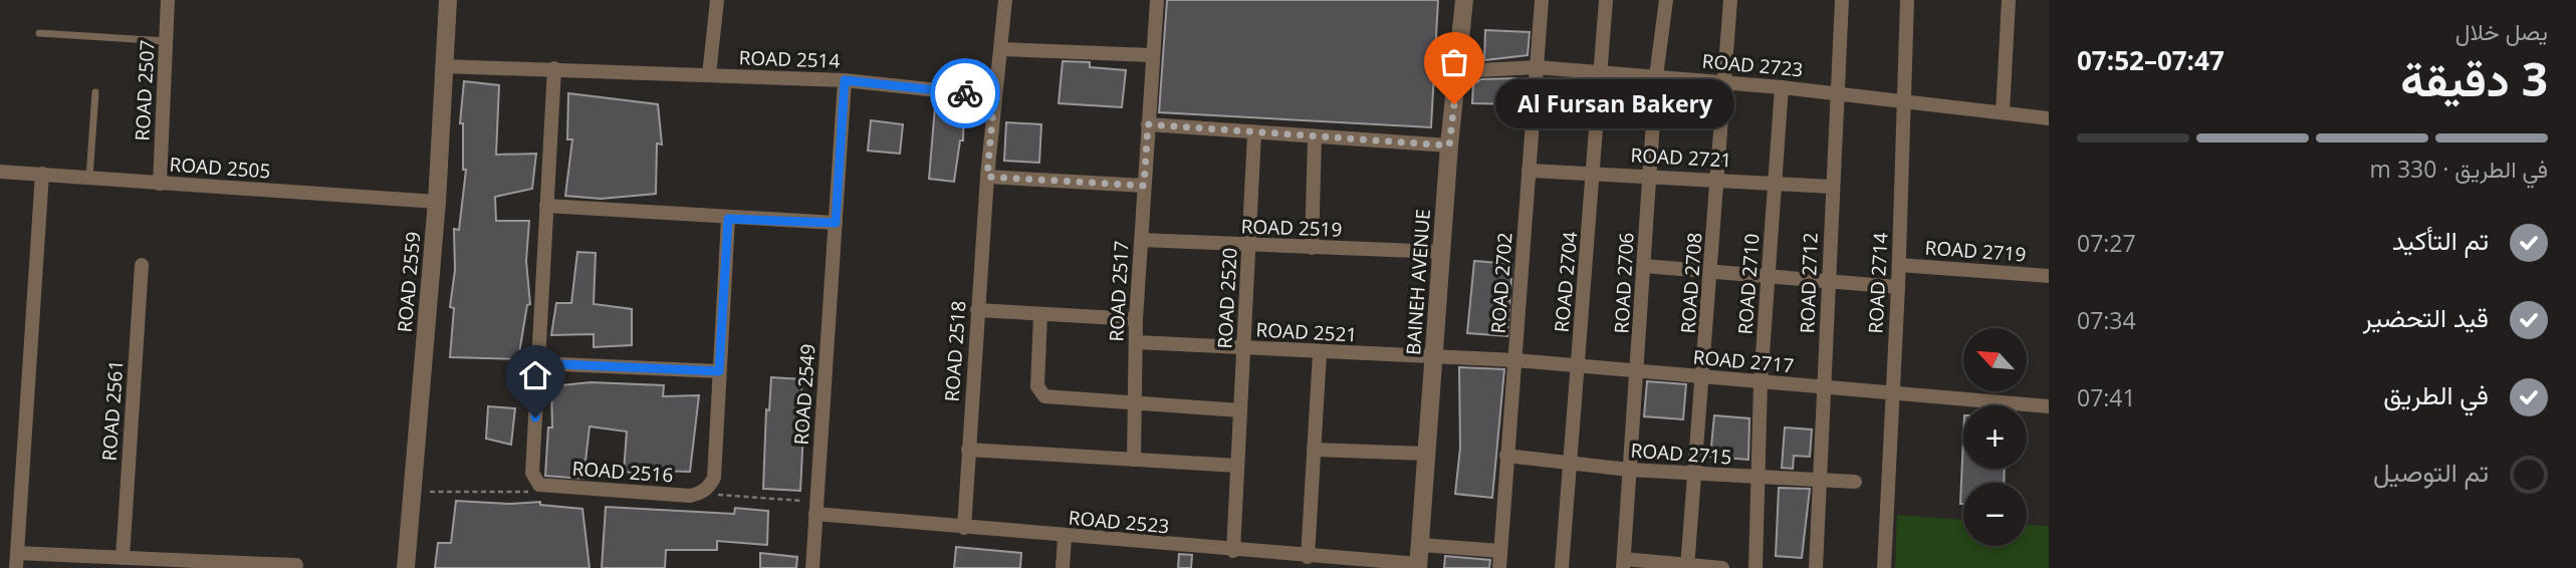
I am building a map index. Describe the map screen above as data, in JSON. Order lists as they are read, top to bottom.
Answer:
{
  "streets": {
    "street": [
      "ROAD 2514",
      "ROAD 2723",
      "ROAD 2507",
      "ROAD 2721",
      "ROAD 2505",
      "ROAD 2519",
      "ROAD 2719",
      "ROAD 2559",
      "BAINEH AVENUE",
      "ROAD 2704",
      "ROAD 2702",
      "ROAD 2706",
      "ROAD 2708",
      "ROAD 2712",
      "ROAD 2714",
      "ROAD 2710",
      "ROAD 2517",
      "ROAD 2520",
      "ROAD 2521",
      "ROAD 2518",
      "ROAD 2717",
      "ROAD 2549",
      "ROAD 2561",
      "ROAD 2715",
      "ROAD 2516",
      "ROAD 2523"
    ]
  },
  "crossings": [
    ["ROAD 2514", "ROAD 2559"],
    ["ROAD 2514", "ROAD 2518"],
    ["ROAD 2514", "ROAD 2549"],
    ["ROAD 2723", "BAINEH AVENUE"],
    ["ROAD 2723", "ROAD 2704"],
    ["ROAD 2723", "ROAD 2702"],
    ["ROAD 2723", "ROAD 2706"],
    ["ROAD 2723", "ROAD 2708"],
    ["ROAD 2723", "ROAD 2712"],
    ["ROAD 2723", "ROAD 2714"],
    ["ROAD 2723", "ROAD 2710"],
    ["ROAD 2507", "ROAD 2505"],
    ["ROAD 2721", "ROAD 2704"],
    ["ROAD 2721", "ROAD 2702"],
    ["ROAD 2721", "ROAD 2706"],
    ["ROAD 2721", "ROAD 2708"],
    ["ROAD 2721", "ROAD 2712"],
    ["ROAD 2721", "ROAD 2710"],
    ["ROAD 2505", "ROAD 2559"],
    ["ROAD 2519", "BAINEH AVENUE"],
    ["ROAD 2519", "ROAD 2517"],
    ["ROAD 2519", "ROAD 2520"],
    ["ROAD 2719", "ROAD 2714"],
    ["BAINEH AVENUE", "ROAD 2521"],
    ["BAINEH AVENUE", "ROAD 2717"],
    ["BAINEH AVENUE", "ROAD 2523"],
    ["ROAD 2704", "ROAD 2717"],
    ["ROAD 2704", "ROAD 2715"],
    ["ROAD 2702", "ROAD 2717"],
    ["ROAD 2702", "ROAD 2715"],
    ["ROAD 2706", "ROAD 2717"],
    ["ROAD 2706", "ROAD 2715"],
    ["ROAD 2708", "ROAD 2717"],
    ["ROAD 2708", "ROAD 2715"],
    ["ROAD 2712", "ROAD 2717"],
    ["ROAD 2712", "ROAD 2715"],
    ["ROAD 2714", "ROAD 2717"],
    ["ROAD 2710", "ROAD 2717"],
    ["ROAD 2710", "ROAD 2715"],
    ["ROAD 2517", "ROAD 2521"],
    ["ROAD 2520", "ROAD 2521"],
    ["ROAD 2520", "ROAD 2523"],
    ["ROAD 2521", "ROAD 2717"],
    ["ROAD 2518", "ROAD 2523"],
    ["ROAD 2549", "ROAD 2523"]
  ],
  "places": ["Al Fursan Bakery"],
  "north": "top left",
  "page": {
    "heading": ["3 دقيقة", "يصل خلال", "07:47–07:52"],
    "bubble": "Al Fursan Bakery",
    "bar": "في الطريق · 330 m",
    "list": [
      ["تم التأكيد", "07:27"],
      ["قيد التحضير", "07:34"],
      ["في الطريق", "07:41"],
      "تم التوصيل"
    ],
    "map_buttons": ["+", "−"]
  }
}
